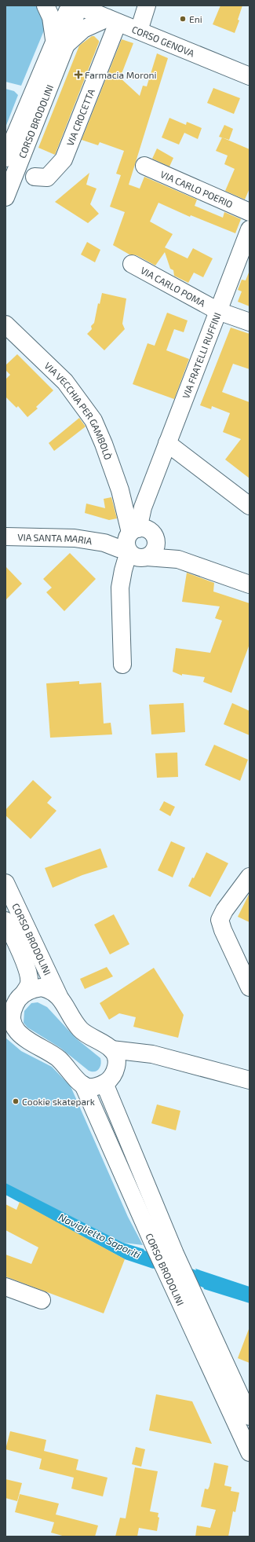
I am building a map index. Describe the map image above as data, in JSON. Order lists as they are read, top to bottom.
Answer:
{
  "streets": {
    "main road": [
      "CORSO GENOVA",
      "VIA CROCETTA",
      "CORSO BRODOLINI",
      "VIA CARLO POERIO",
      "VIA CARLO POMA",
      "VIA FRATELLI RUFFINI",
      "VIA VECCHIA PER GAMBOLÒ",
      "VIA SANTA MARIA"
    ]
  },
  "crossings": [
    ["CORSO GENOVA", "VIA CROCETTA"],
    ["CORSO GENOVA", "CORSO BRODOLINI"],
    ["VIA CROCETTA", "CORSO BRODOLINI"],
    ["VIA CARLO POMA", "VIA FRATELLI RUFFINI"],
    ["VIA FRATELLI RUFFINI", "VIA VECCHIA PER GAMBOLÒ"],
    ["VIA FRATELLI RUFFINI", "VIA SANTA MARIA"],
    ["VIA VECCHIA PER GAMBOLÒ", "VIA SANTA MARIA"]
  ],
  "water": ["Naviglietto Saporiti"],
  "places": {
    "other": ["Eni", "Cookie skatepark"],
    "health": ["Farmacia Moroni"]
  }
}
